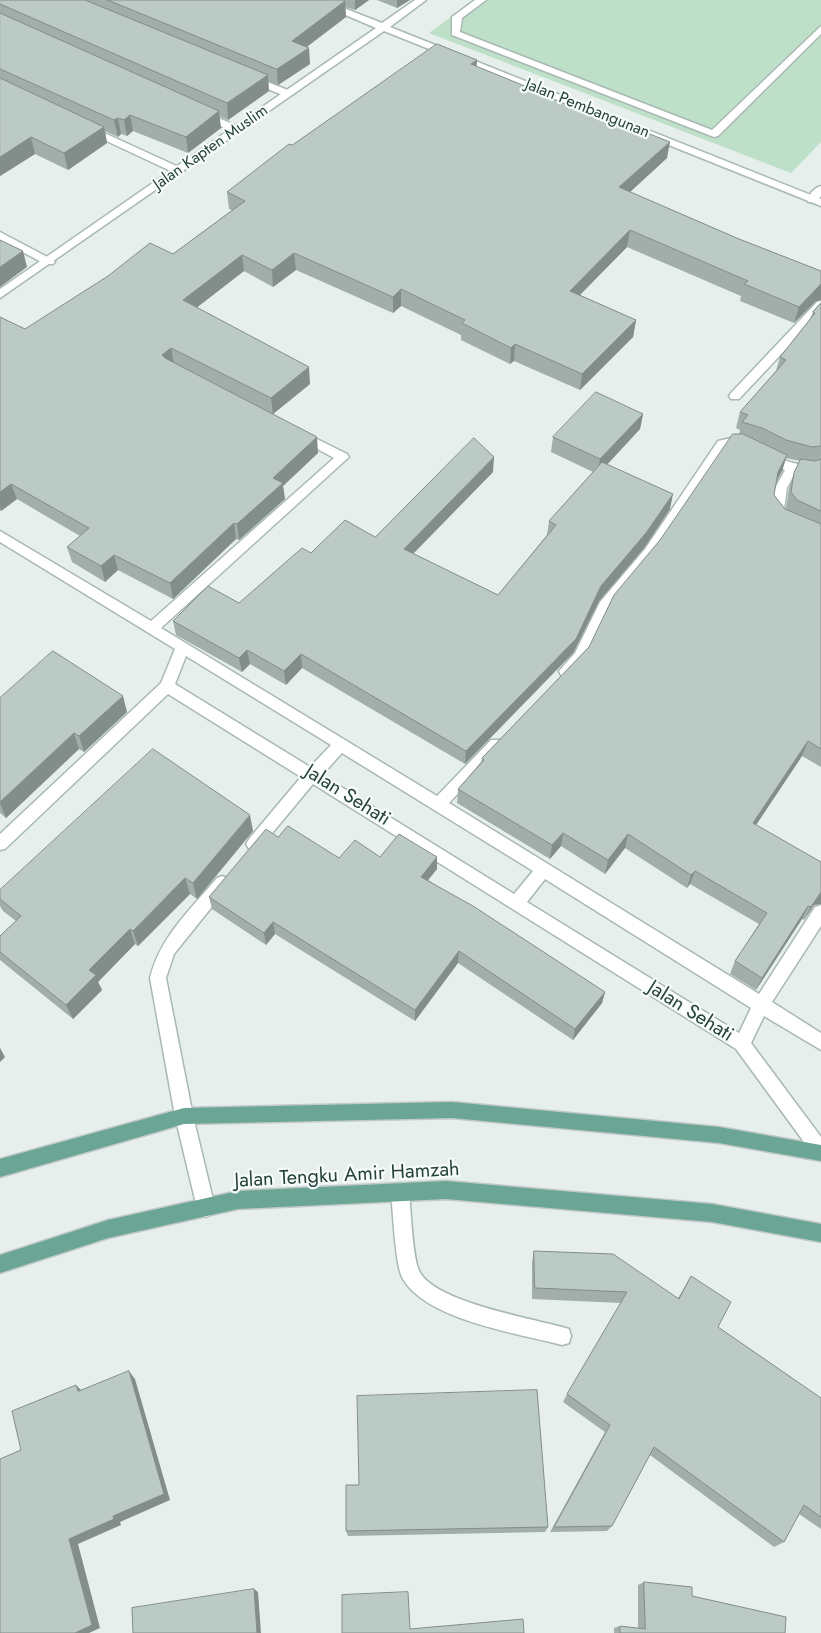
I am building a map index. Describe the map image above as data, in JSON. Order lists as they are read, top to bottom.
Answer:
{
  "streets": {
    "main road": ["Jalan Tengku Amir Hamzah"],
    "street": ["Jalan Pembangunan", "Jalan Kapten Muslim", "Jalan Sehati"]
  },
  "crossings": [
    ["Jalan Pembangunan", "Jalan Kapten Muslim"]
  ]
}
